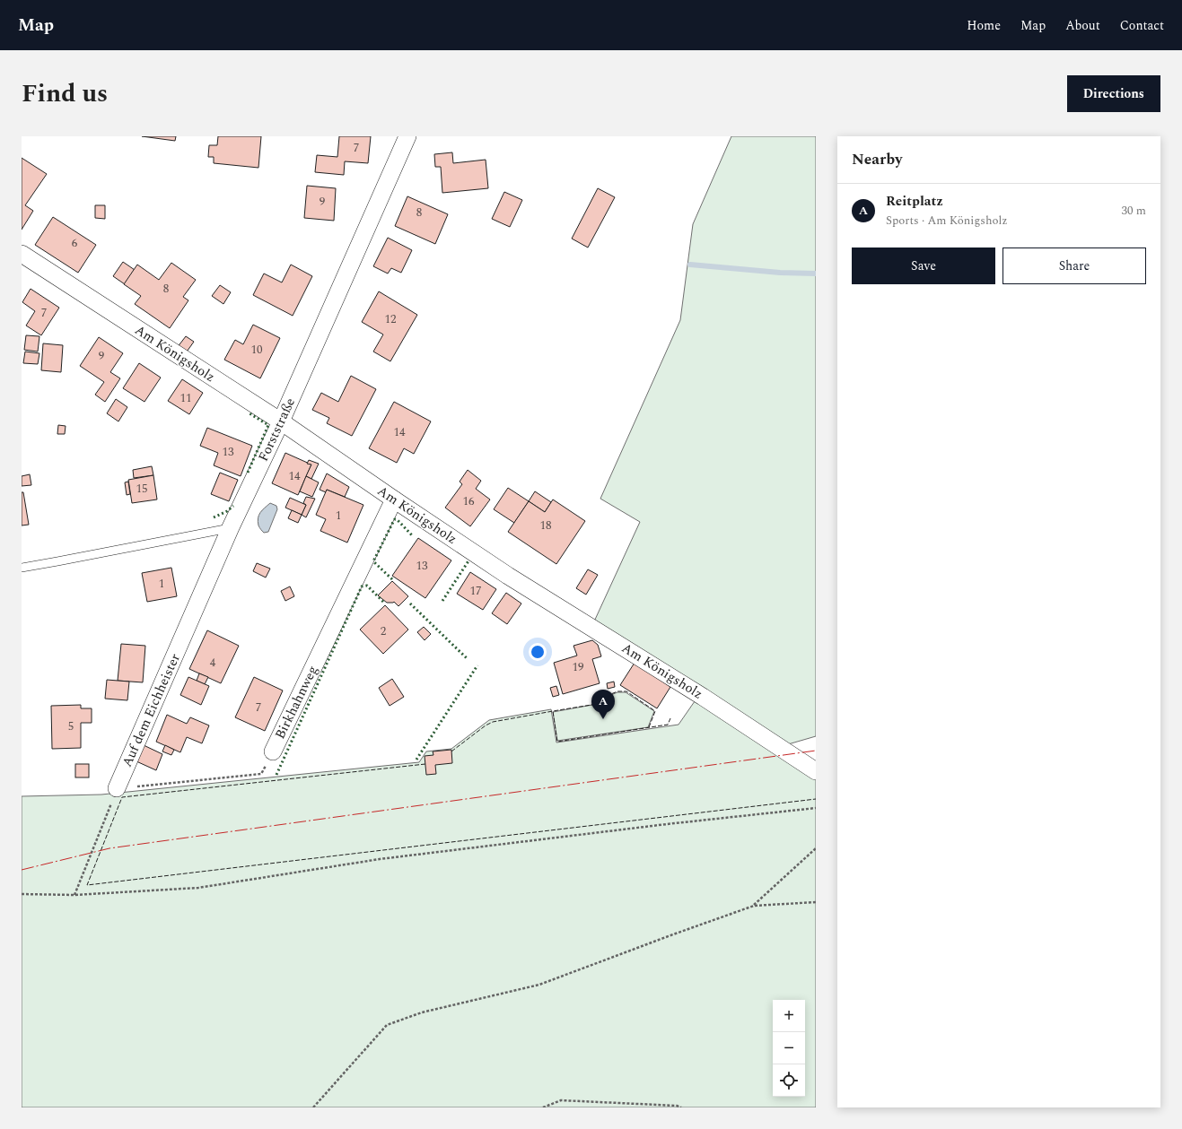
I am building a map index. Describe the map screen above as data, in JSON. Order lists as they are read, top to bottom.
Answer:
{
  "streets": {
    "street": [
      "Am Königsholz",
      "Forststraße",
      "Birkhahnweg",
      "Auf dem Eichheister"
    ]
  },
  "crossings": [
    ["Am Königsholz", "Forststraße"],
    ["Am Königsholz", "Birkhahnweg"],
    ["Forststraße", "Auf dem Eichheister"],
    ["Birkhahnweg", "Auf dem Eichheister"]
  ],
  "house_numbers": [
    "7",
    "9",
    "8",
    "6",
    "8",
    "7",
    "12",
    "10",
    "9",
    "11",
    "14",
    "13",
    "14",
    "15",
    "16",
    "1",
    "18",
    "13",
    "1",
    "17",
    "2",
    "4",
    "19",
    "7",
    "5"
  ],
  "page": {
    "header": "Map",
    "nav": [
      "Home",
      "Map",
      "About",
      "Contact"
    ],
    "title": "Find us",
    "buttons": [
      "Directions",
      ["Save", "Share"]
    ],
    "heading": "Nearby",
    "list": [
      {
        "mark": "A",
        "name": "Reitplatz",
        "note": "Sports · Am Königsholz",
        "value": "30 m"
      }
    ],
    "pins": "A",
    "map_buttons": ["+", "−"]
  }
}
